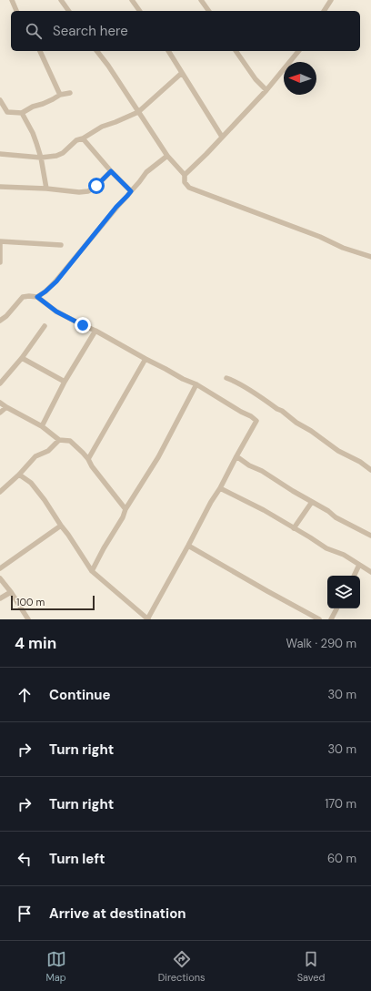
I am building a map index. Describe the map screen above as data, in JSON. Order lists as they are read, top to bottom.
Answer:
{
  "scale_bar": "100 m",
  "north": "left",
  "page": {
    "search": "Search here",
    "scale": "100 m",
    "heading": ["4 min", "Walk · 290 m"],
    "list": [
      ["Continue", "30 m"],
      ["Turn right", "30 m"],
      ["Turn right", "170 m"],
      ["Turn left", "60 m"],
      "Arrive at destination"
    ],
    "nav": ["Map", "Directions", "Saved"]
  }
}
